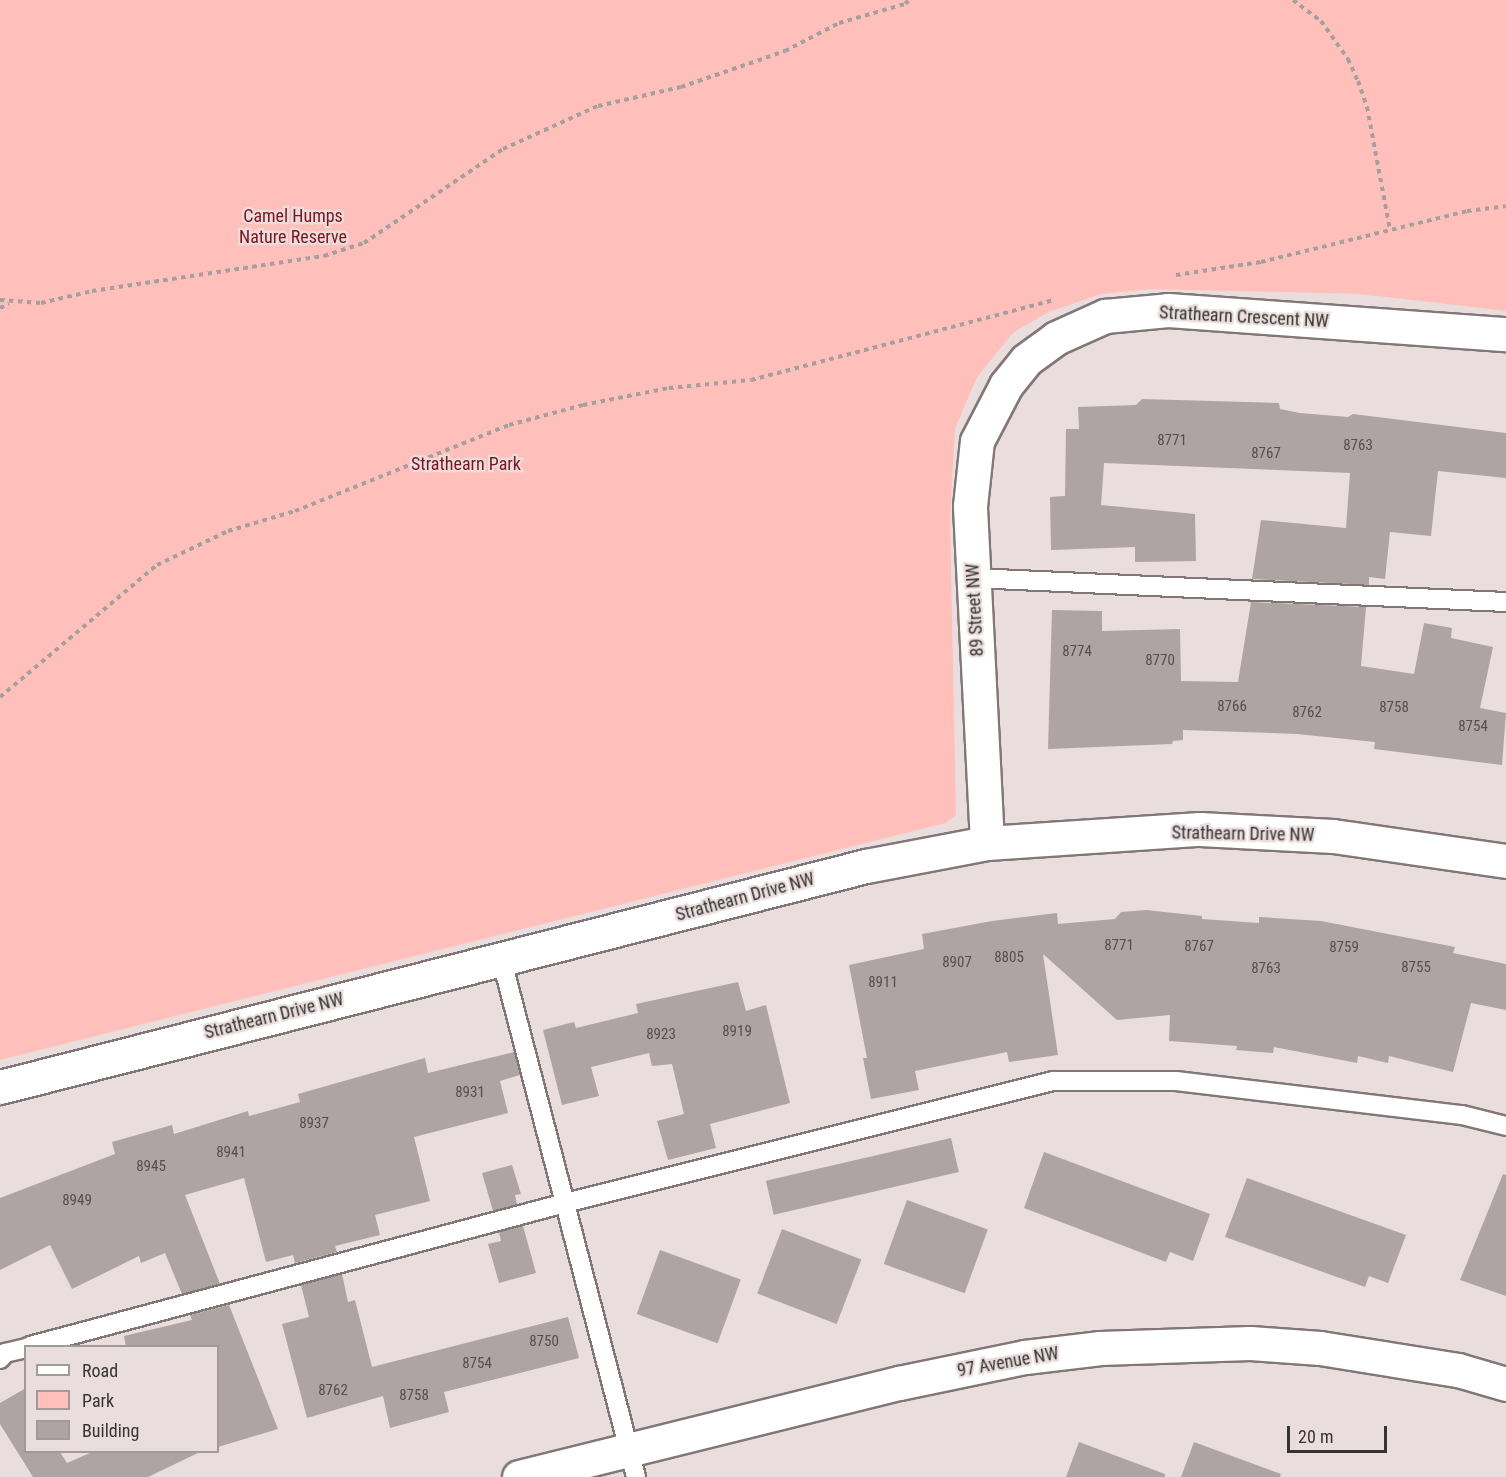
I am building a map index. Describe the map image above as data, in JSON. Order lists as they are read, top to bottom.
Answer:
{
  "streets": {
    "street": [
      "Strathearn Crescent NW",
      "89 Street NW",
      "Strathearn Drive NW",
      "97 Avenue NW"
    ]
  },
  "crossings": [
    ["Strathearn Crescent NW", "89 Street NW"],
    ["89 Street NW", "Strathearn Drive NW"]
  ],
  "parks": ["Camel Humps Nature Reserve", "Strathearn Park"],
  "house_numbers": [
    "8771",
    "8763",
    "8767",
    "8774",
    "8770",
    "8766",
    "8758",
    "8762",
    "8754",
    "8771",
    "8767",
    "8759",
    "8805",
    "8907",
    "8755",
    "8763",
    "8911",
    "8919",
    "8923",
    "8931",
    "8937",
    "8941",
    "8945",
    "8949",
    "8750",
    "8754",
    "8762",
    "8758"
  ],
  "legend": ["Road", "Park", "Building"],
  "scale_bar": "20 m"
}
